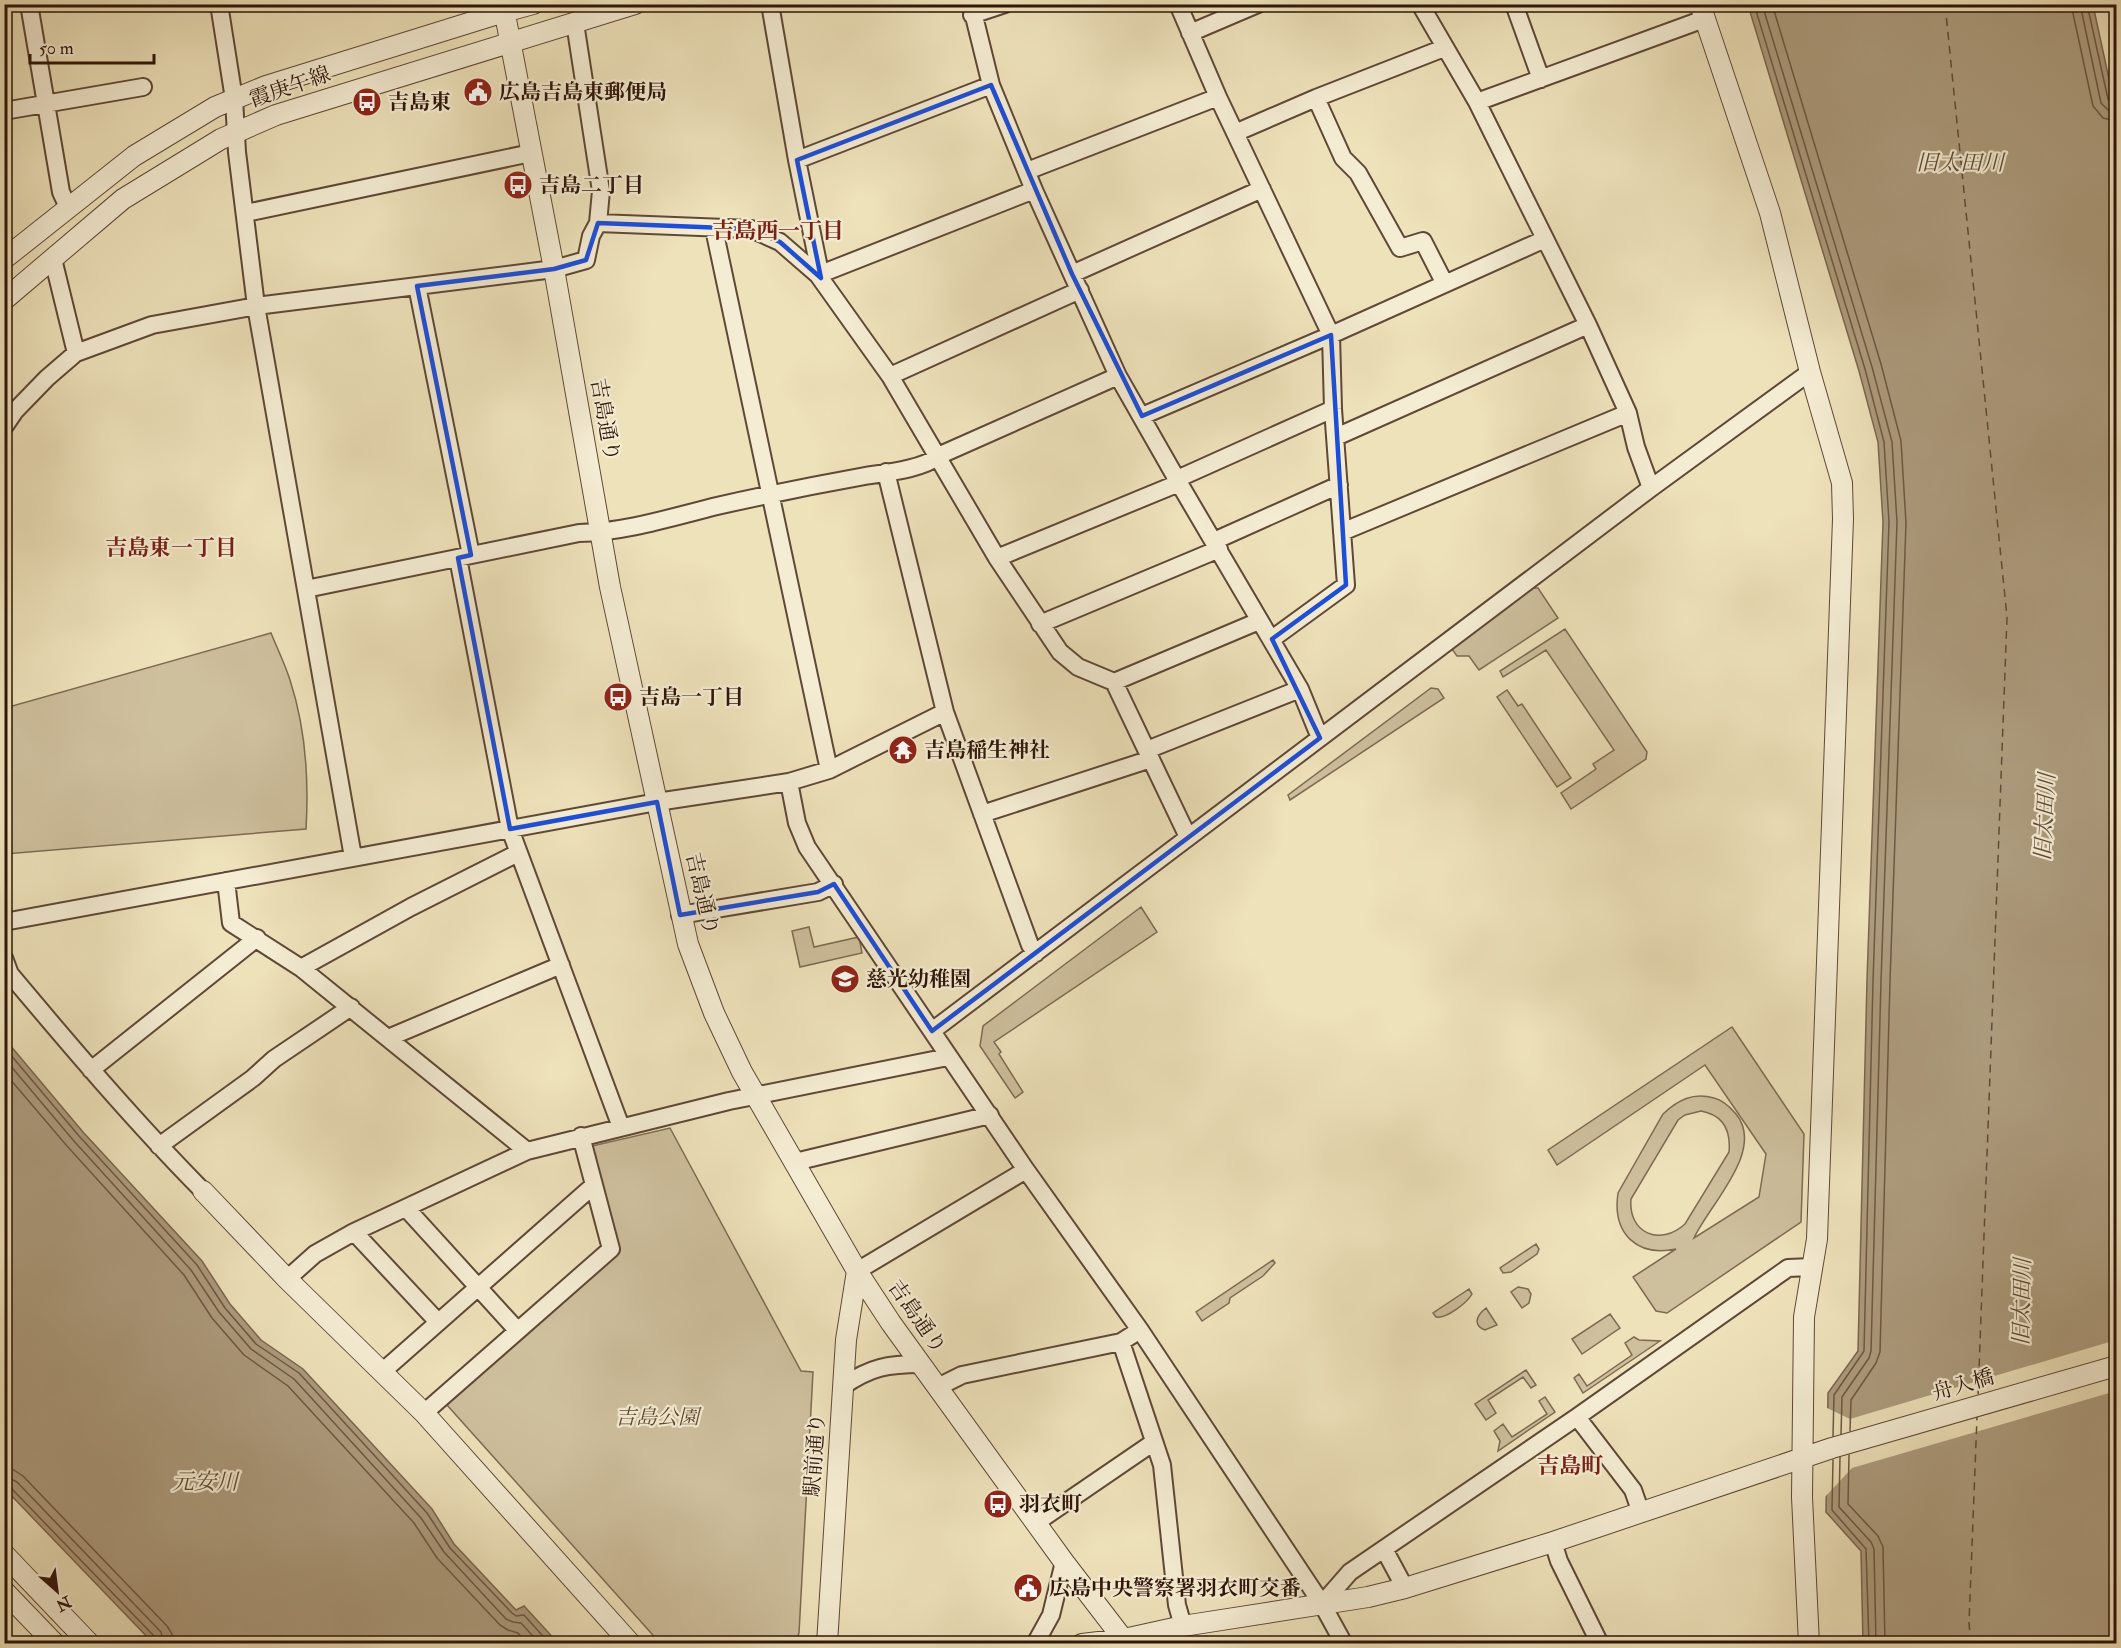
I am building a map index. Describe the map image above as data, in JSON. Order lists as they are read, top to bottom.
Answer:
{
  "streets": {
    "street": [
      "霞庚午線",
      "吉島通り",
      "舟入橋",
      "駅前通り"
    ]
  },
  "crossings": [
    ["霞庚午線", "吉島通り"],
    ["吉島通り", "舟入橋"],
    ["吉島通り", "駅前通り"]
  ],
  "districts": ["吉島西一丁目", "吉島東一丁目", "吉島町"],
  "water": ["旧太田川", "元安川"],
  "parks": ["吉島公園"],
  "places": {
    "public building": ["広島吉島東郵便局", "広島中央警察署羽衣町交番"],
    "bus stop": [
      "吉島東",
      "吉島二丁目",
      "吉島一丁目",
      "羽衣町"
    ],
    "temple": ["吉島稲生神社"],
    "school or university": ["慈光幼稚園"]
  },
  "scale_bar": "50 m",
  "north": "bottom right"
}
